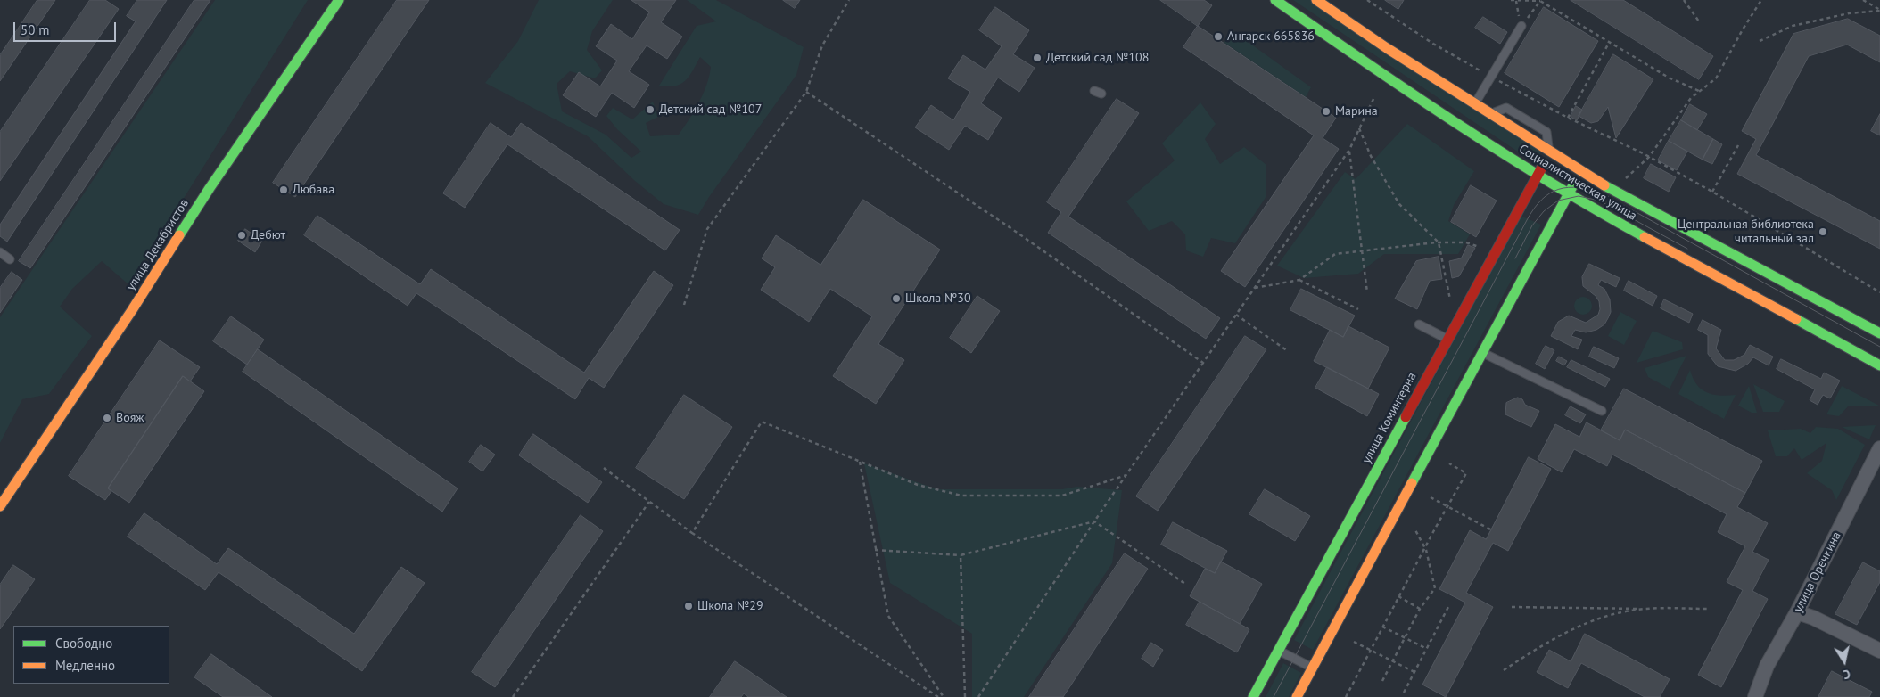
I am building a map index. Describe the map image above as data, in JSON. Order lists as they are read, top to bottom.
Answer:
{
  "streets": {
    "street": [
      "Социалистическая улица",
      "улица Декабристов",
      "улица Коминтерна",
      "улица Оречкина"
    ]
  },
  "crossings": [
    ["Социалистическая улица", "улица Коминтерна"]
  ],
  "places": [
    "Ангарск 665836",
    "Детский сад №108",
    "Детский сад №107",
    "Марина",
    "Любава",
    "Центральная библиотека читальный зал",
    "Дебют",
    "Школа №30",
    "Вояж",
    "Школа №29"
  ],
  "legend": ["Свободно", "Медленно"],
  "scale_bar": "50 m",
  "north": "bottom"
}
